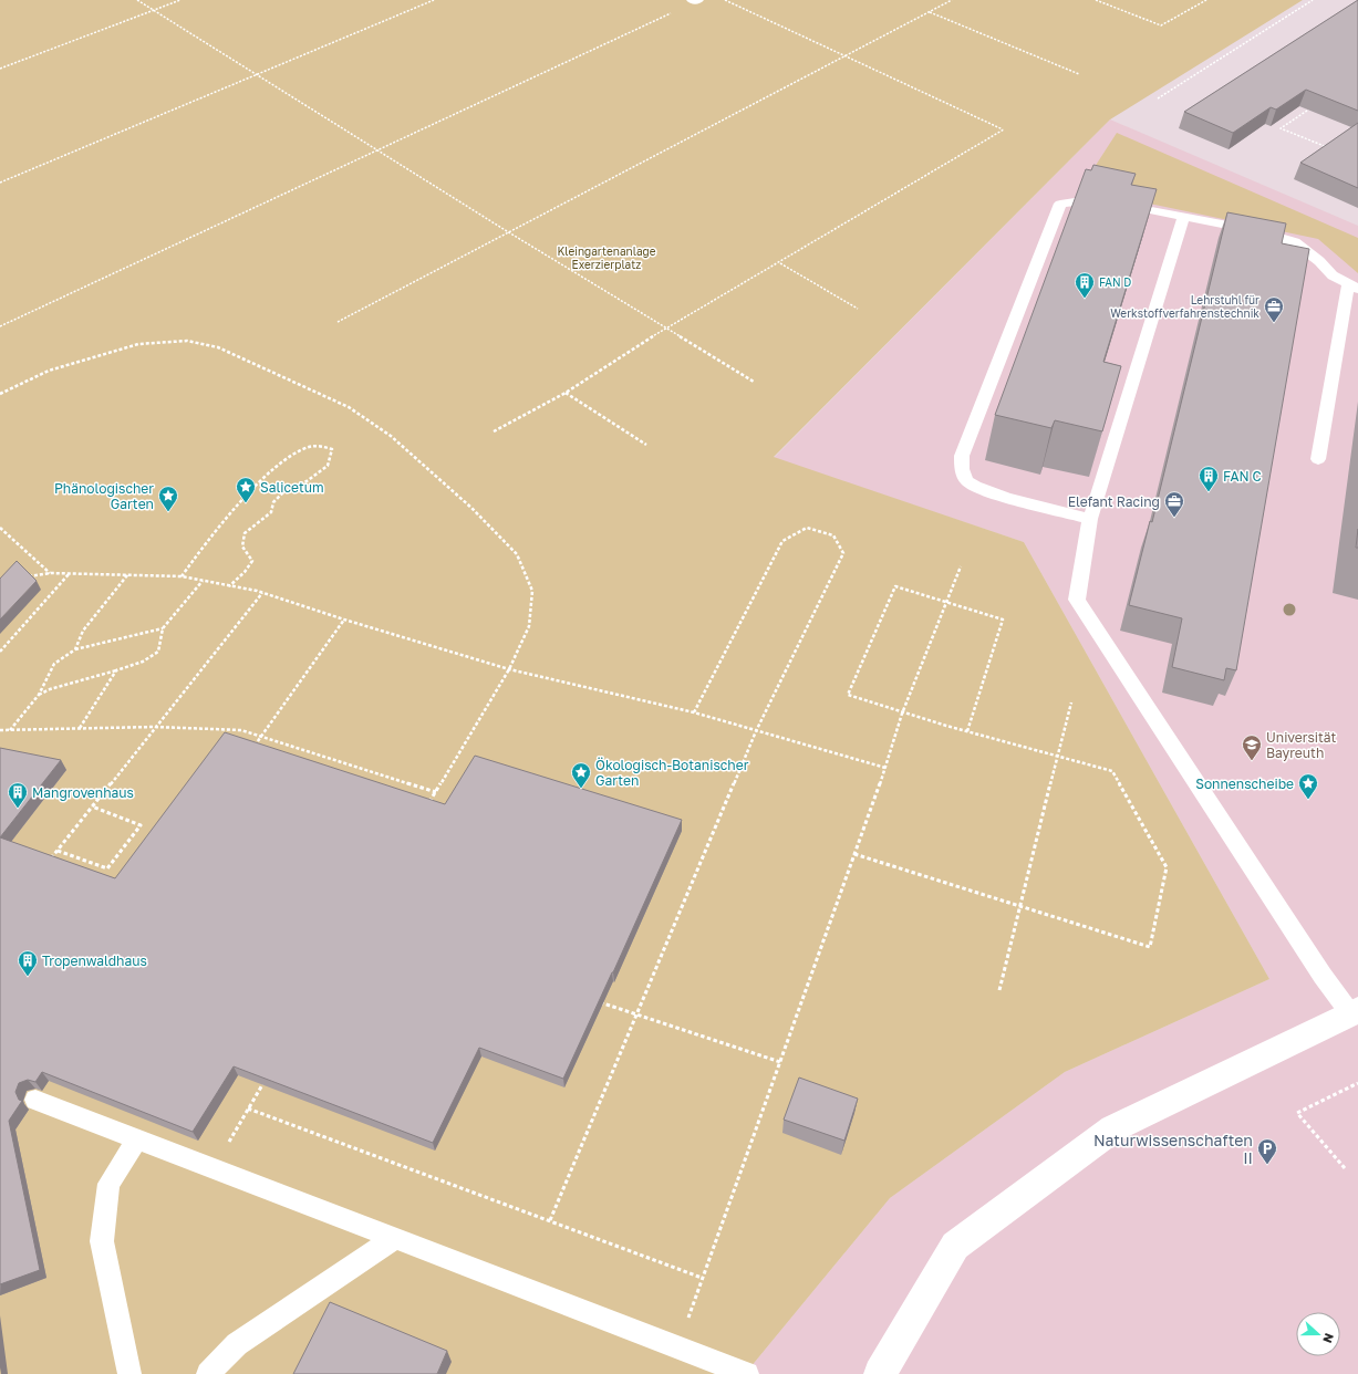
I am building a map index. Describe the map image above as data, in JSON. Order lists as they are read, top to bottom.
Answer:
{
  "parks": ["Kleingartenanlage Exerzierplatz"],
  "places": {
    "building": [
      "FAN D",
      "FAN C",
      "Mangrovenhaus",
      "Tropenwaldhaus"
    ],
    "office": ["Lehrstuhl für Werkstoffverfahrenstechnik", "Elefant Racing"],
    "place": [
      "Salicetum",
      "Phänologischer Garten",
      "Ökologisch-Botanischer Garten",
      "Sonnenscheibe"
    ],
    "school or university": ["Universität Bayreuth"],
    "parking": ["Naturwissenschaften II"]
  },
  "north": "right"
}
